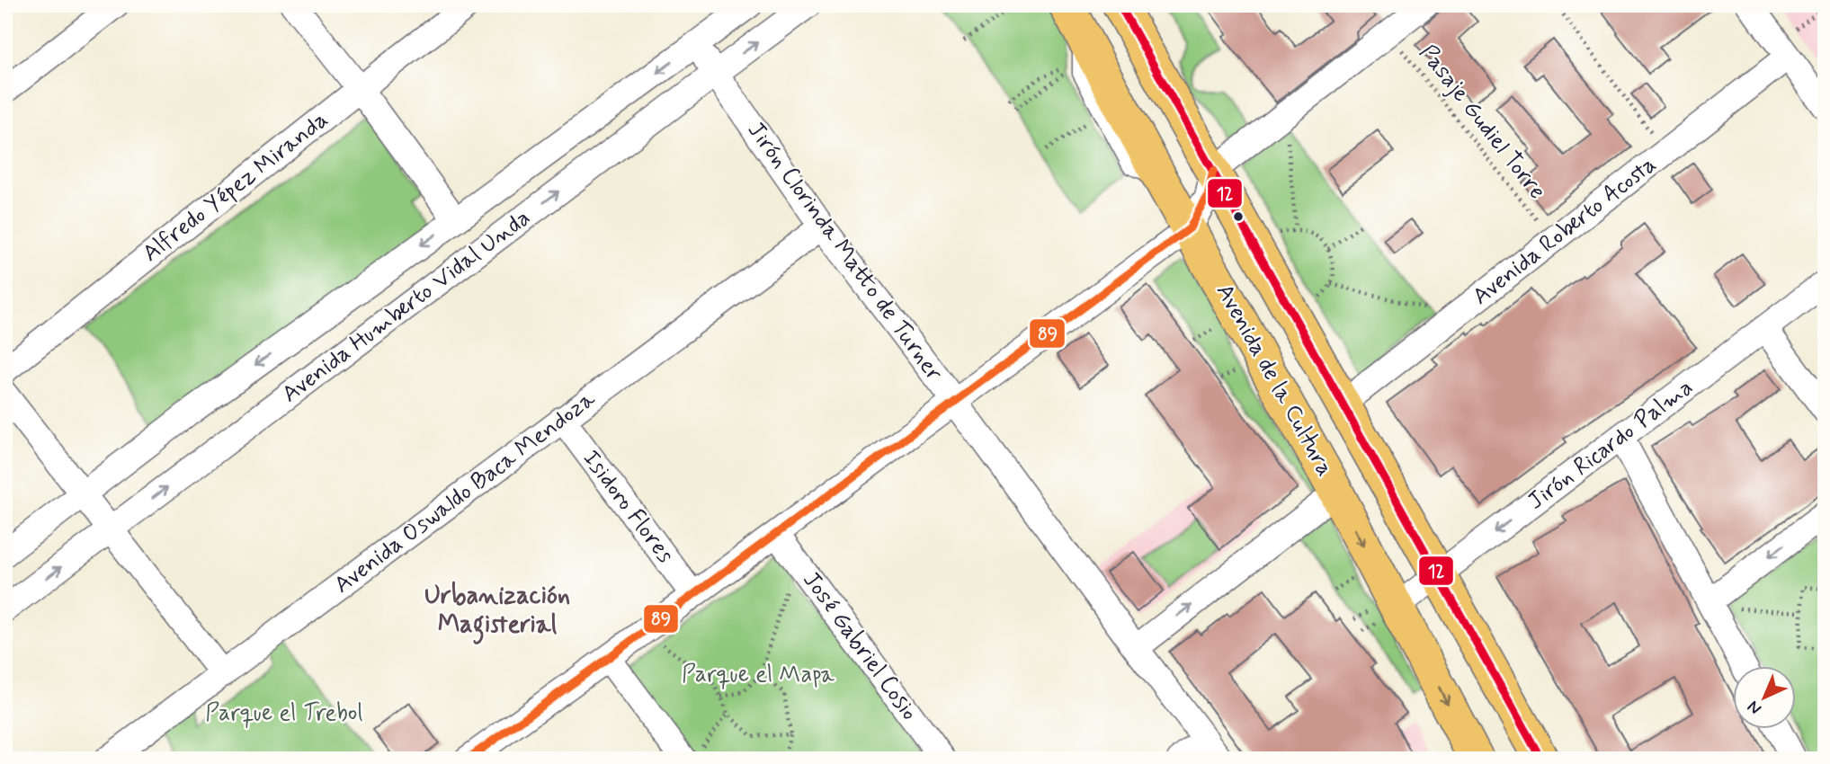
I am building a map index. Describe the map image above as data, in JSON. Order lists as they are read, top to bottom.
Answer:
{
  "streets": {
    "highway": ["Avenida de la Cultura"],
    "street": [
      "Alfredo Yépez Miranda",
      "Avenida Roberto Acosta",
      "Jirón Clorinda Matto de Turner",
      "Avenida Humberto Vidal Unda",
      "Jirón Ricardo Palma",
      "Avenida Oswaldo Baca Mendoza",
      "Isidoro Flores",
      "José Gabriel Cosio"
    ],
    "path": ["Pasaje Gudiel Torre"]
  },
  "crossings": [
    ["Avenida Roberto Acosta", "Avenida de la Cultura"],
    ["Jirón Clorinda Matto de Turner", "Avenida Humberto Vidal Unda"],
    ["Jirón Clorinda Matto de Turner", "Avenida Oswaldo Baca Mendoza"],
    ["Avenida de la Cultura", "Jirón Ricardo Palma"],
    ["Avenida Oswaldo Baca Mendoza", "Isidoro Flores"]
  ],
  "one_way": ["Jirón Ricardo Palma"],
  "districts": ["Urbanización Magisterial"],
  "parks": ["Parque el Mapa", "Parque el Trebol"],
  "lines": ["transit line 12", "transit line 89"],
  "north": "bottom left"
}
